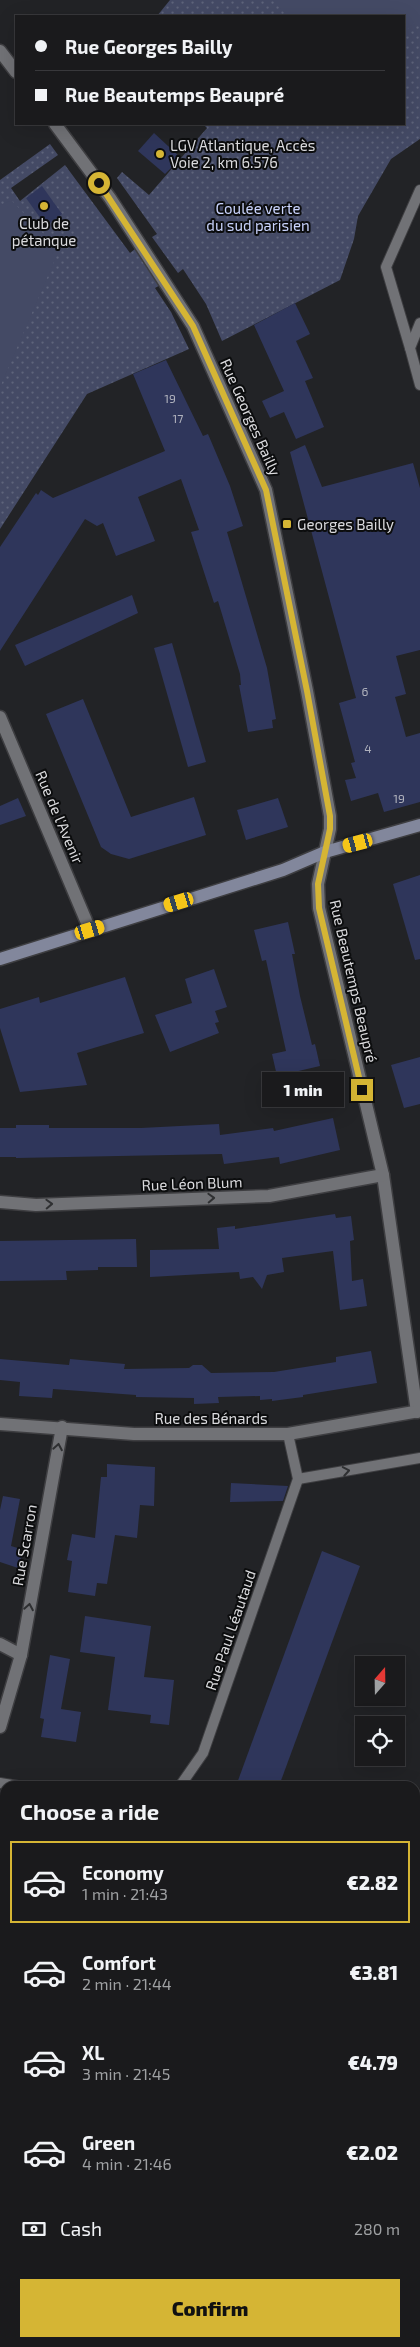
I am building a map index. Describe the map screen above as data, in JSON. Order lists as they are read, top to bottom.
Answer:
{
  "streets": {
    "street": [
      "Rue Georges Bailly",
      "Rue de l'Avenir",
      "Rue Beautemps Beaupré",
      "Rue Léon Blum",
      "Rue des Bénards",
      "Rue Scarron"
    ],
    "lane": ["Rue Paul Léautaud"]
  },
  "crossings": [
    ["Rue Georges Bailly", "Rue Beautemps Beaupré"],
    ["Rue Beautemps Beaupré", "Rue Léon Blum"],
    ["Rue Beautemps Beaupré", "Rue des Bénards"],
    ["Rue des Bénards", "Rue Scarron"]
  ],
  "one_way": ["Rue Léon Blum", "Rue Scarron"],
  "parks": ["Coulée verte du sud parisien"],
  "places": {
    "other": ["LGV Atlantique, Accès Voie 2, km 6.576", "Club de pétanque"],
    "transit": ["Georges Bailly"]
  },
  "house_numbers": [
    "19",
    "17",
    "6",
    "4",
    "19"
  ],
  "north": "top",
  "page": {
    "banner": ["Rue Georges Bailly", "Rue Beautemps Beaupré"],
    "bubble": "1 min",
    "heading": "Choose a ride",
    "list": [
      {
        "name": "Economy",
        "note": "1 min · 21:43",
        "value": "€2.82"
      },
      {
        "name": "Comfort",
        "note": "2 min · 21:44",
        "value": "€3.81"
      },
      {
        "name": "XL",
        "note": "3 min · 21:45",
        "value": "€4.79"
      },
      {
        "name": "Green",
        "note": "4 min · 21:46",
        "value": "€2.02"
      }
    ],
    "pay": ["Cash", "280 m"],
    "buttons": "Confirm"
  }
}
